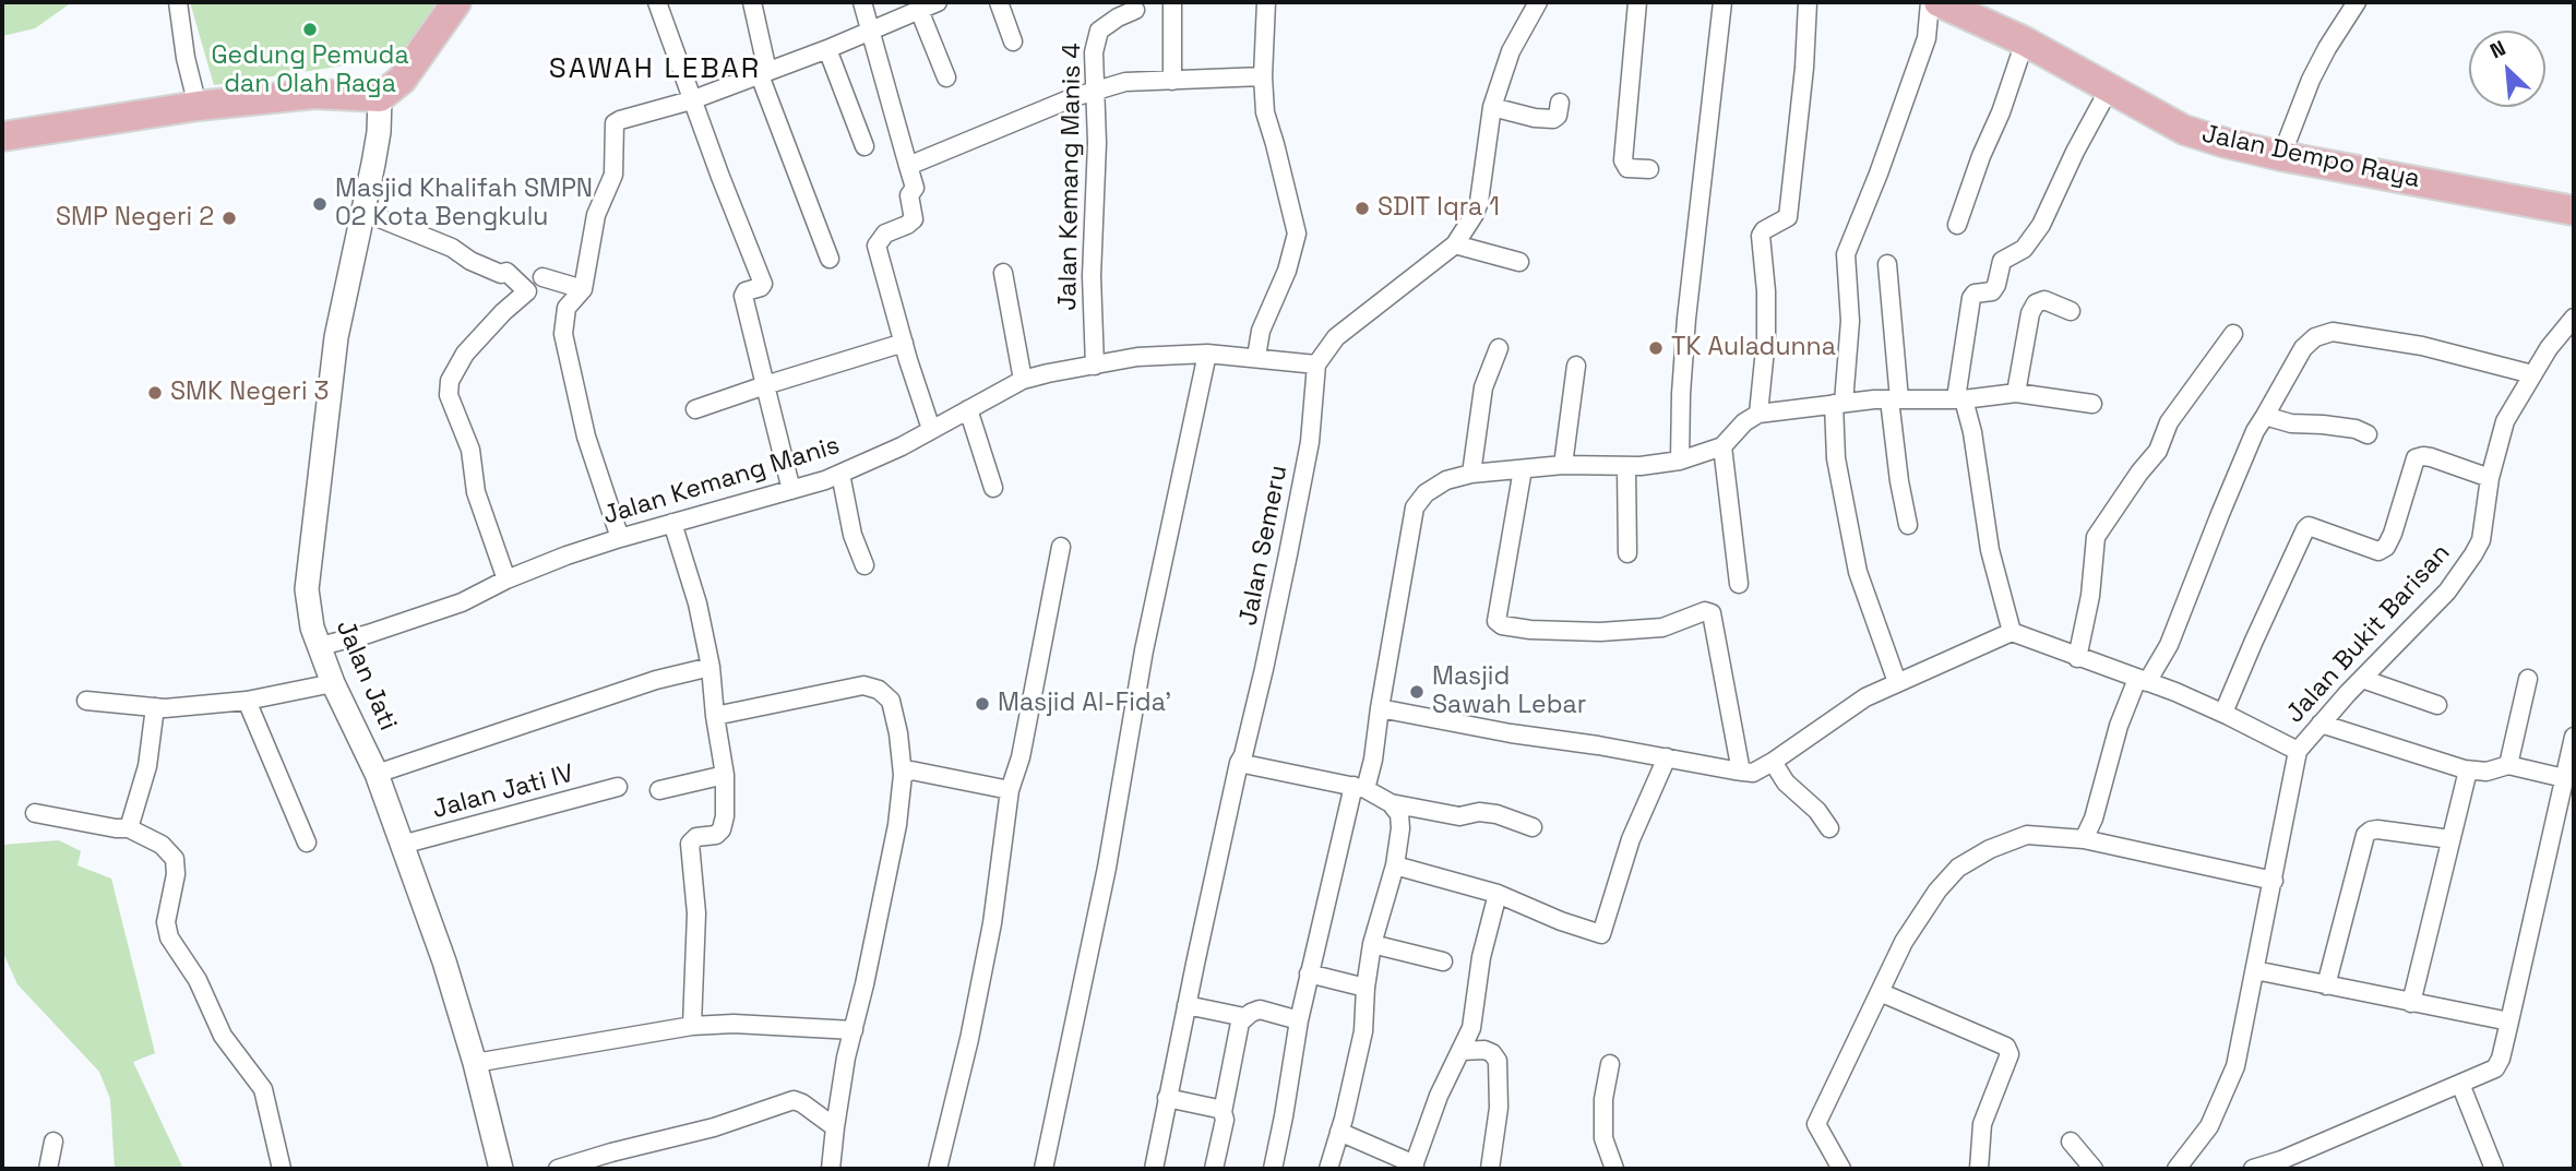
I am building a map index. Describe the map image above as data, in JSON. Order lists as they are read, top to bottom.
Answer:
{
  "streets": {
    "main road": ["Jalan Dempo Raya"],
    "street": [
      "Jalan Kemang Manis 4",
      "Jalan Kemang Manis",
      "Jalan Semeru",
      "Jalan Bukit Barisan",
      "Jalan Jati",
      "Jalan Jati IV"
    ]
  },
  "crossings": [
    ["Jalan Kemang Manis 4", "Jalan Kemang Manis"],
    ["Jalan Kemang Manis", "Jalan Semeru"],
    ["Jalan Kemang Manis", "Jalan Jati"],
    ["Jalan Jati", "Jalan Jati IV"]
  ],
  "districts": ["SAWAH LEBAR"],
  "places": [
    "Gedung Pemuda dan Olah Raga",
    "Masjid Khalifah SMPN 02 Kota Bengkulu",
    "SDIT Iqra 1",
    "SMP Negeri 2",
    "TK Auladunna",
    "SMK Negeri 3",
    "Masjid Sawah Lebar",
    "Masjid Al-Fida'"
  ],
  "north": "top left"
}
